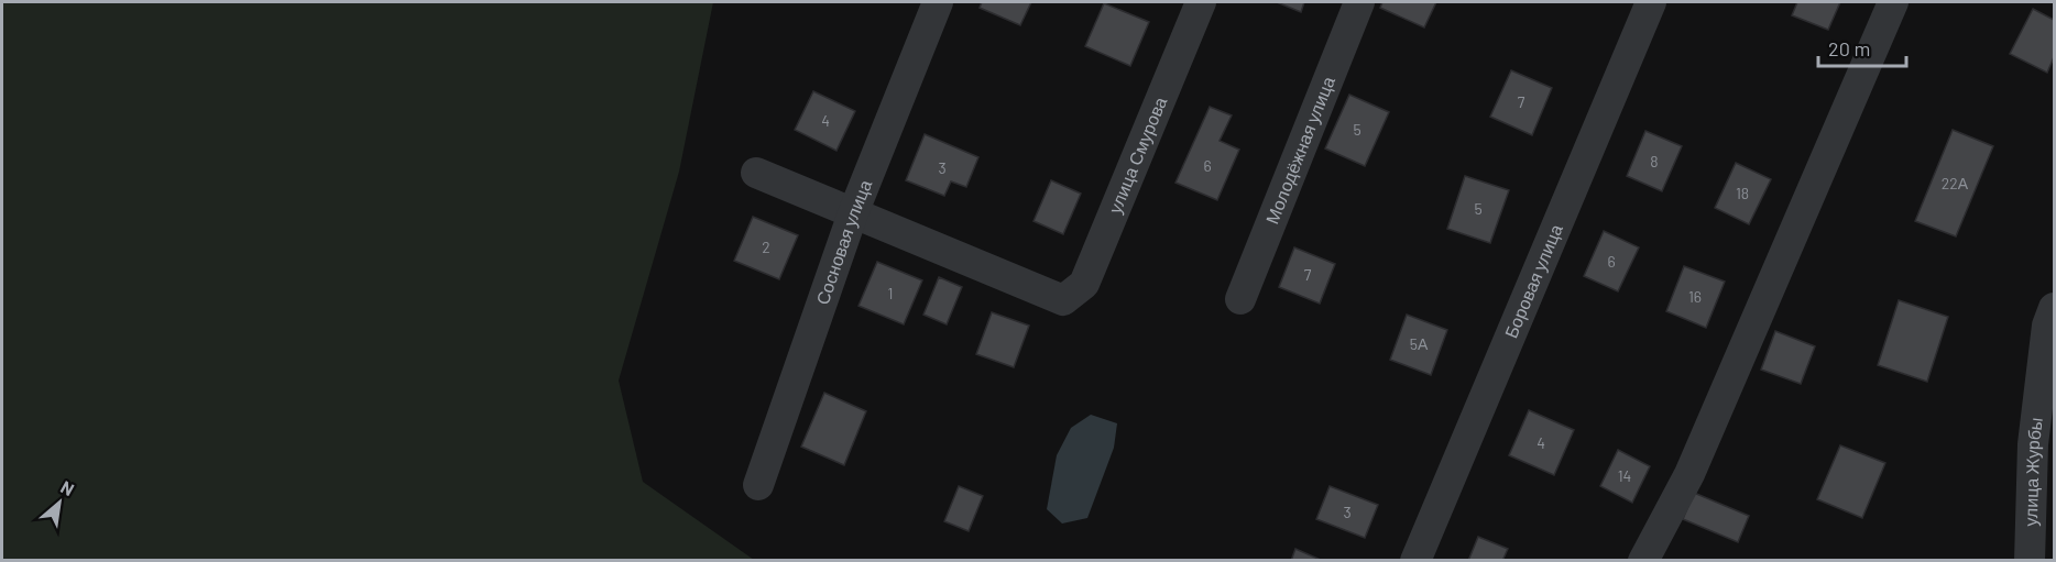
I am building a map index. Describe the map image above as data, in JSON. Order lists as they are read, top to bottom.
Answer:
{
  "streets": {
    "street": [
      "Молодёжная улица",
      "улица Смурова",
      "Сосновая улица",
      "Боровая улица",
      "улица Журбы"
    ]
  },
  "crossings": [
    ["улица Смурова", "Сосновая улица"]
  ],
  "house_numbers": [
    "7",
    "4",
    "5",
    "8",
    "6",
    "3",
    "22А",
    "18",
    "5",
    "2",
    "6",
    "7",
    "1",
    "16",
    "5А",
    "4",
    "14",
    "3"
  ],
  "scale_bar": "20 m",
  "north": "top right"
}
